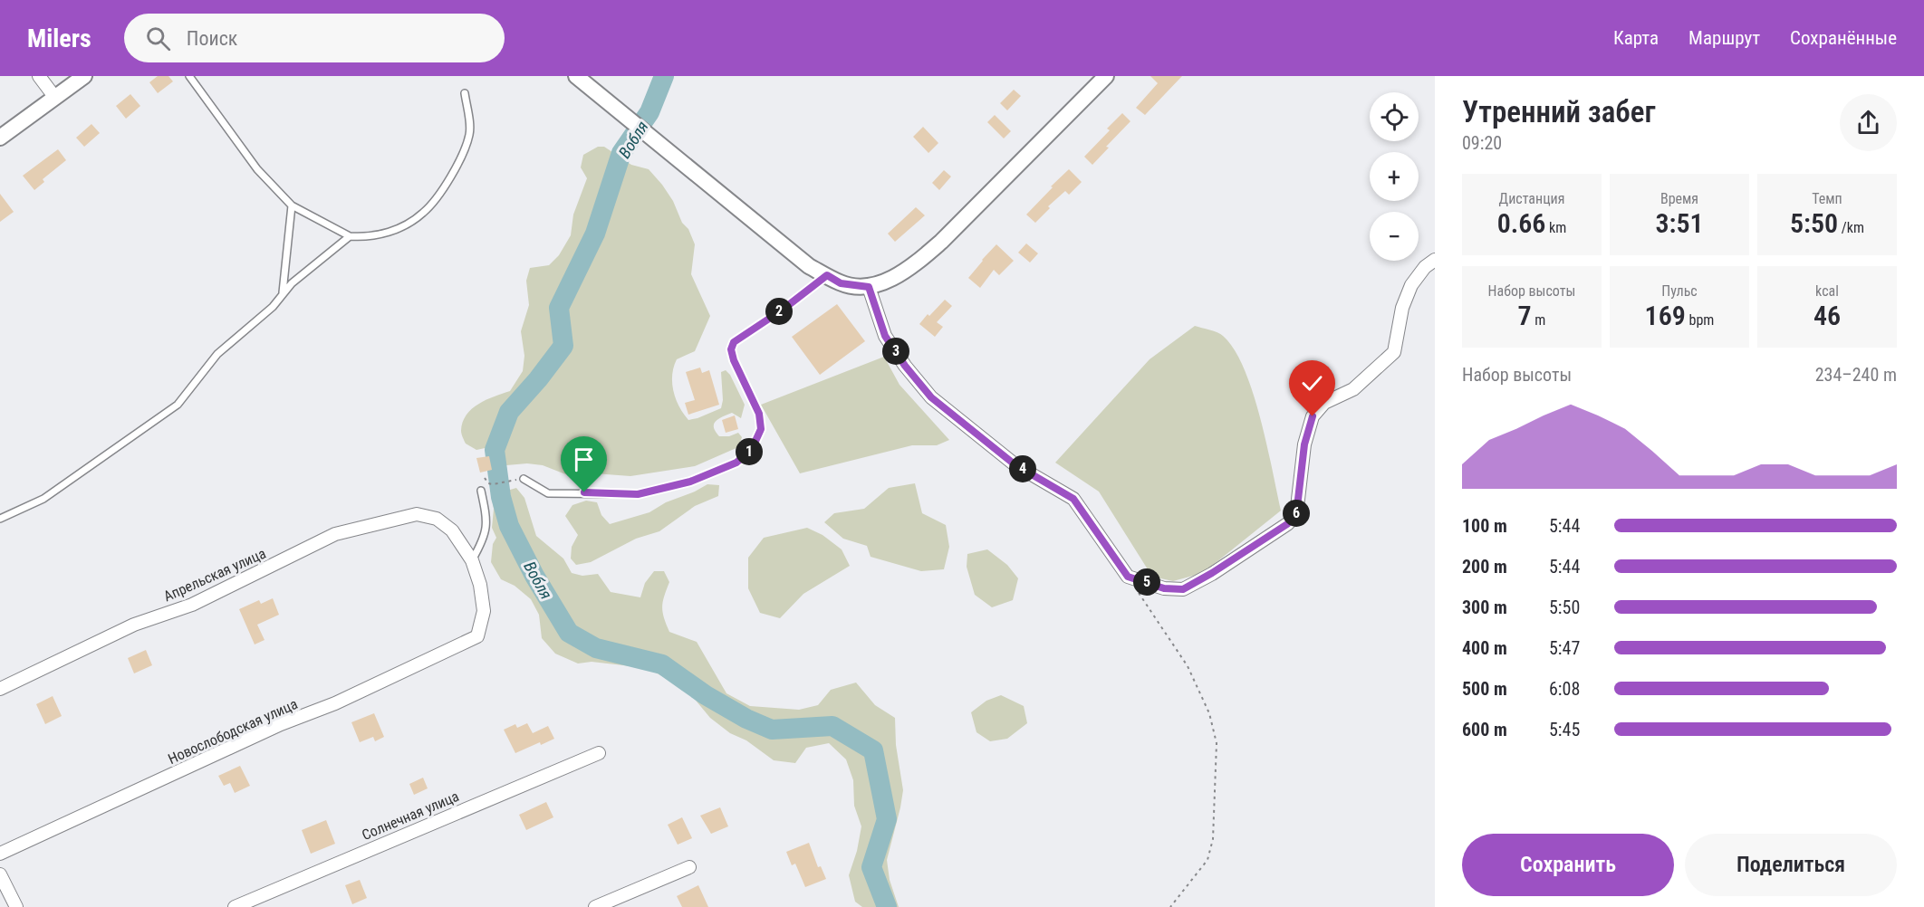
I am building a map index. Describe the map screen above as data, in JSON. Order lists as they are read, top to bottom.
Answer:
{
  "streets": {
    "street": ["Апрельская улица", "Новослободская улица", "Солнечная улица"]
  },
  "crossings": [
    ["Апрельская улица", "Новослободская улица"]
  ],
  "water": ["Вобля"],
  "page": {
    "header": "Milers",
    "search": "Поиск",
    "nav": ["Карта", "Маршрут", "Сохранённые"],
    "heading": ["Утренний забег", "09:20"],
    "map_buttons": ["+", "−"],
    "stats": [
      ["Дистанция", "0.66 km"],
      ["Время", "3:51"],
      ["Темп", "5:50 /km"],
      ["Набор высоты", "7 m"],
      ["Пульс", "169 bpm"],
      ["kcal", "46"]
    ],
    "pins": [
      "2",
      "3",
      "1",
      "4",
      "6",
      "5"
    ],
    "chart": ["Набор высоты", "234–240 m"],
    "list": [
      {
        "name": "100 m",
        "note": "5:44"
      },
      {
        "name": "200 m",
        "note": "5:44"
      },
      {
        "name": "300 m",
        "note": "5:50"
      },
      {
        "name": "400 m",
        "note": "5:47"
      },
      {
        "name": "500 m",
        "note": "6:08"
      },
      {
        "name": "600 m",
        "note": "5:45"
      }
    ],
    "buttons": ["Сохранить", "Поделиться"]
  }
}
